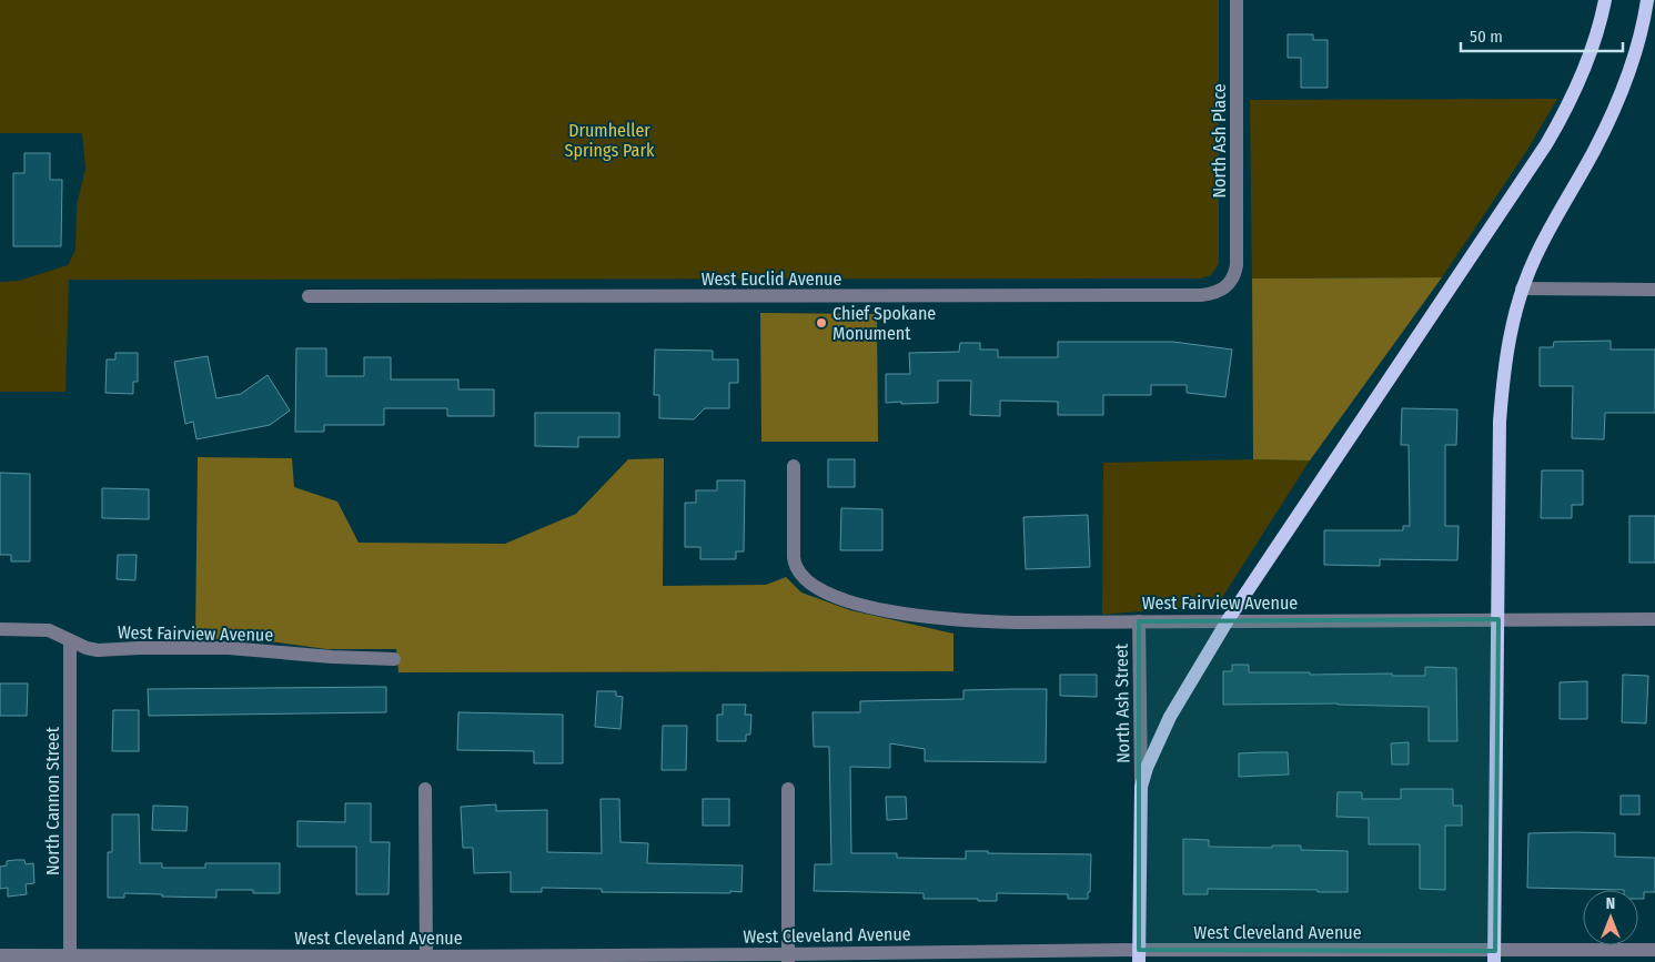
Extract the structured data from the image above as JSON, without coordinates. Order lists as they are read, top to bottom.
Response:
{
  "streets": {
    "street": [
      "North Ash Place",
      "West Euclid Avenue",
      "West Fairview Avenue",
      "North Ash Street",
      "North Cannon Street",
      "West Cleveland Avenue"
    ]
  },
  "crossings": [
    ["North Ash Place", "West Euclid Avenue"],
    ["West Fairview Avenue", "North Ash Street"],
    ["West Fairview Avenue", "North Cannon Street"],
    ["North Cannon Street", "West Cleveland Avenue"]
  ],
  "parks": ["Drumheller Springs Park"],
  "places": ["Chief Spokane Monument"],
  "scale_bar": "50 m",
  "north": "top"
}
